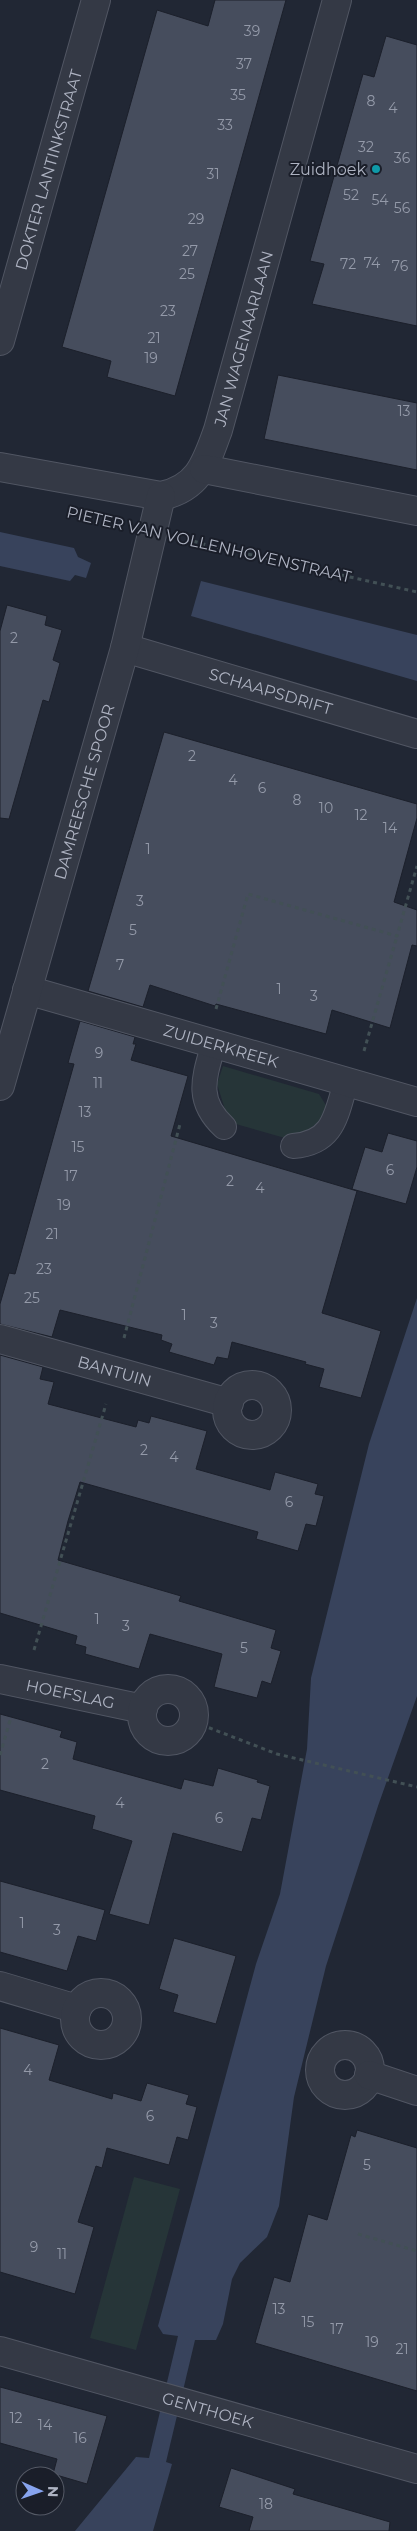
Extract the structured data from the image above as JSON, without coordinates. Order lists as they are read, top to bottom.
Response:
{
  "streets": {
    "street": [
      "DOKTER LANTINKSTRAAT",
      "JAN WAGENAARLAAN",
      "SCHAAPSDRIFT",
      "DAMREESCHE SPOOR",
      "ZUIDERKREEK",
      "BANTUIN",
      "HOEFSLAG",
      "GENTHOEK"
    ],
    "path": ["PIETER VAN VOLLENHOVENSTRAAT"]
  },
  "crossings": [
    ["JAN WAGENAARLAAN", "DAMREESCHE SPOOR"],
    ["PIETER VAN VOLLENHOVENSTRAAT", "DAMREESCHE SPOOR"],
    ["SCHAAPSDRIFT", "DAMREESCHE SPOOR"],
    ["DAMREESCHE SPOOR", "ZUIDERKREEK"]
  ],
  "places": ["Zuidhoek"],
  "house_numbers": [
    "39",
    "37",
    "35",
    "8",
    "4",
    "33",
    "32",
    "36",
    "31",
    "52",
    "54",
    "56",
    "29",
    "27",
    "74",
    "72",
    "76",
    "25",
    "23",
    "21",
    "19",
    "13",
    "2",
    "2",
    "4",
    "6",
    "8",
    "10",
    "12",
    "14",
    "1",
    "3",
    "5",
    "7",
    "1",
    "3",
    "9",
    "11",
    "13",
    "15",
    "6",
    "17",
    "2",
    "4",
    "19",
    "21",
    "23",
    "25",
    "1",
    "3",
    "2",
    "4",
    "6",
    "1",
    "3",
    "5",
    "2",
    "4",
    "6",
    "1",
    "3",
    "4",
    "6",
    "5",
    "9",
    "11",
    "13",
    "15",
    "17",
    "19",
    "21",
    "12",
    "14",
    "16",
    "18"
  ],
  "north": "right"
}
